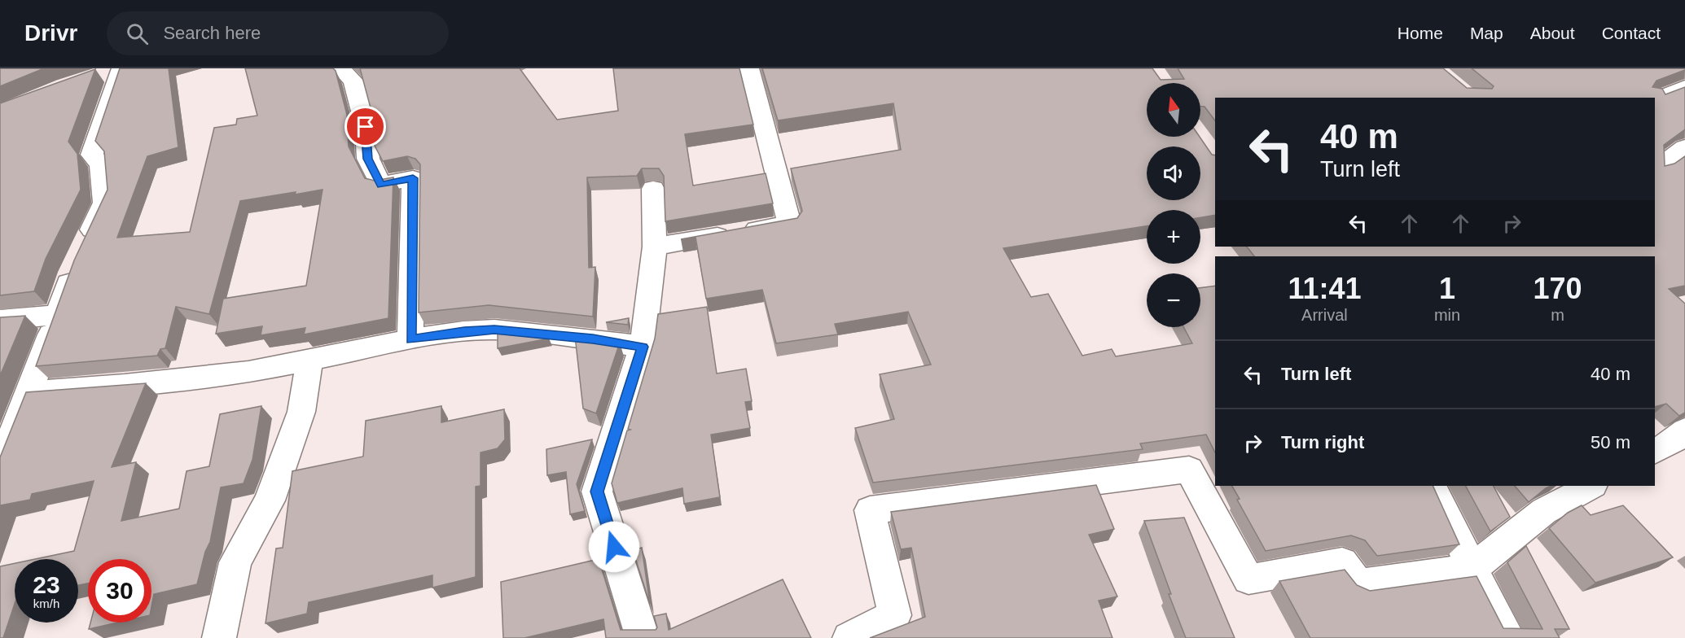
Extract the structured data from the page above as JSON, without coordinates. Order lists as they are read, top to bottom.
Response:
{
  "north": "top",
  "page": {
    "header": "Drivr",
    "search": "Search here",
    "nav": [
      "Home",
      "Map",
      "About",
      "Contact"
    ],
    "map_buttons": ["+", "−"],
    "turn": ["40 m", "Turn left"],
    "eta": [
      "11:41",
      "Arrival",
      "1",
      "min",
      "170",
      "m"
    ],
    "list": [
      {
        "name": "Turn left",
        "value": "40 m"
      },
      {
        "name": "Turn right",
        "value": "50 m"
      }
    ],
    "speed": "23 km/h",
    "limit": "30"
  }
}
